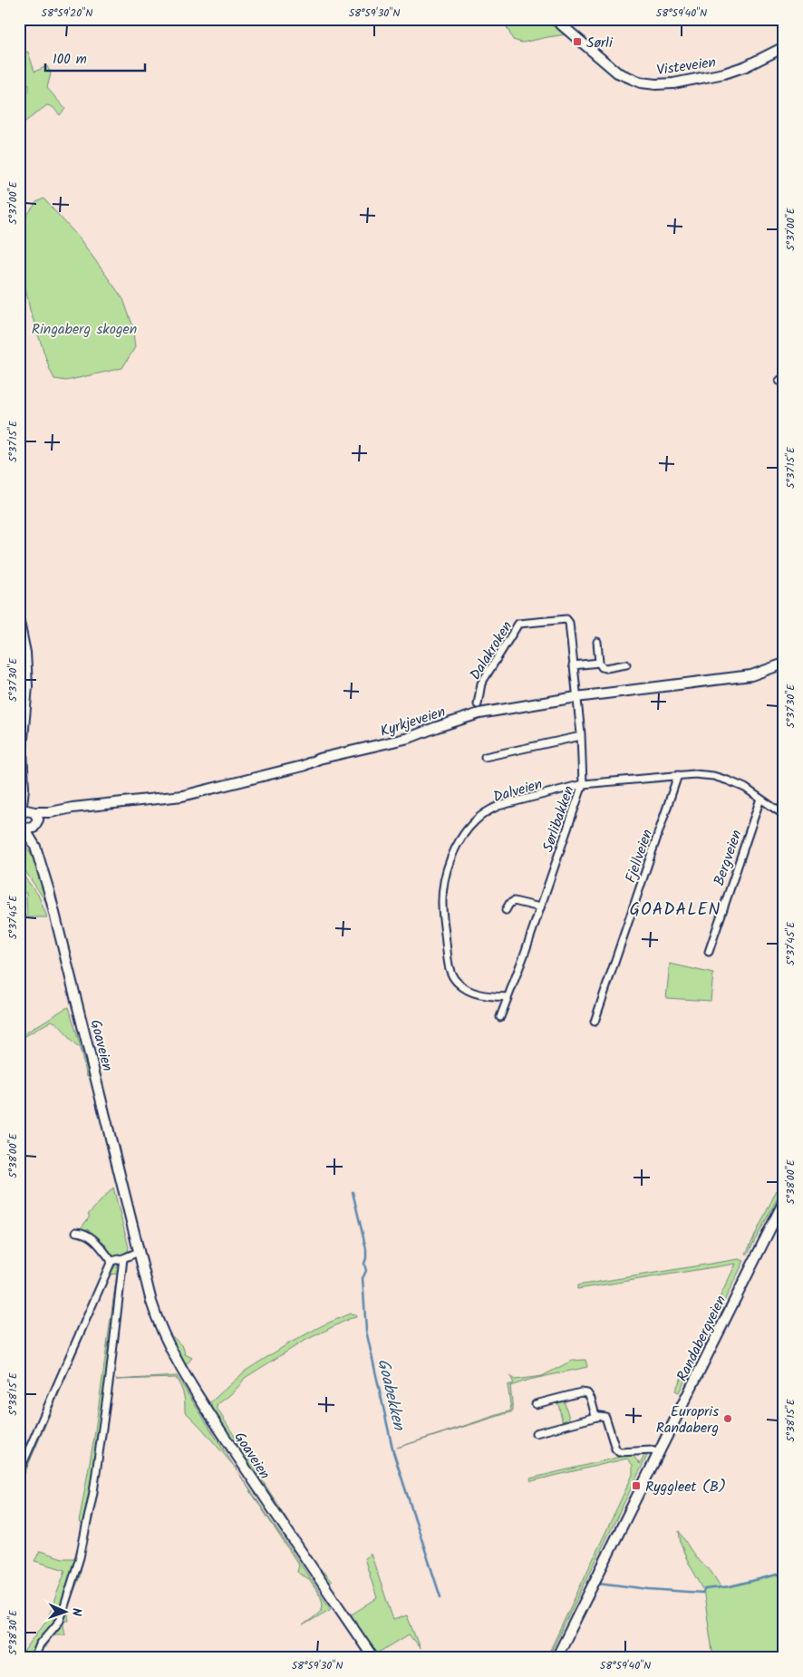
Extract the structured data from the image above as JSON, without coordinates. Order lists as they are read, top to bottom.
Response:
{
  "streets": {
    "main road": [
      "Visteveien",
      "Kyrkjeveien",
      "Goaveien",
      "Randabergveien"
    ],
    "street": [
      "Dalakroken",
      "Dalveien",
      "Sørlibakken",
      "Fjellveien",
      "Bergveien"
    ]
  },
  "crossings": [
    ["Dalakroken", "Kyrkjeveien"],
    ["Dalakroken", "Sørlibakken"],
    ["Kyrkjeveien", "Sørlibakken"],
    ["Kyrkjeveien", "Goaveien"],
    ["Dalveien", "Sørlibakken"],
    ["Dalveien", "Fjellveien"],
    ["Dalveien", "Bergveien"]
  ],
  "districts": ["GOADALEN"],
  "water": ["Goabekken"],
  "parks": ["Ringaberg skogen"],
  "places": {
    "transit": ["Sørli", "Ryggleet (B)"],
    "other": ["Europris Randaberg"]
  },
  "scale_bar": "100 m",
  "north": "right",
  "coordinates": [
    "58°59'20\"N",
    "58°59'30\"N",
    "58°59'40\"N",
    "5°37'00\"E",
    "5°37'15\"E",
    "5°37'30\"E",
    "5°37'45\"E",
    "5°38'00\"E",
    "5°38'15\"E",
    "5°38'30\"E"
  ]
}
